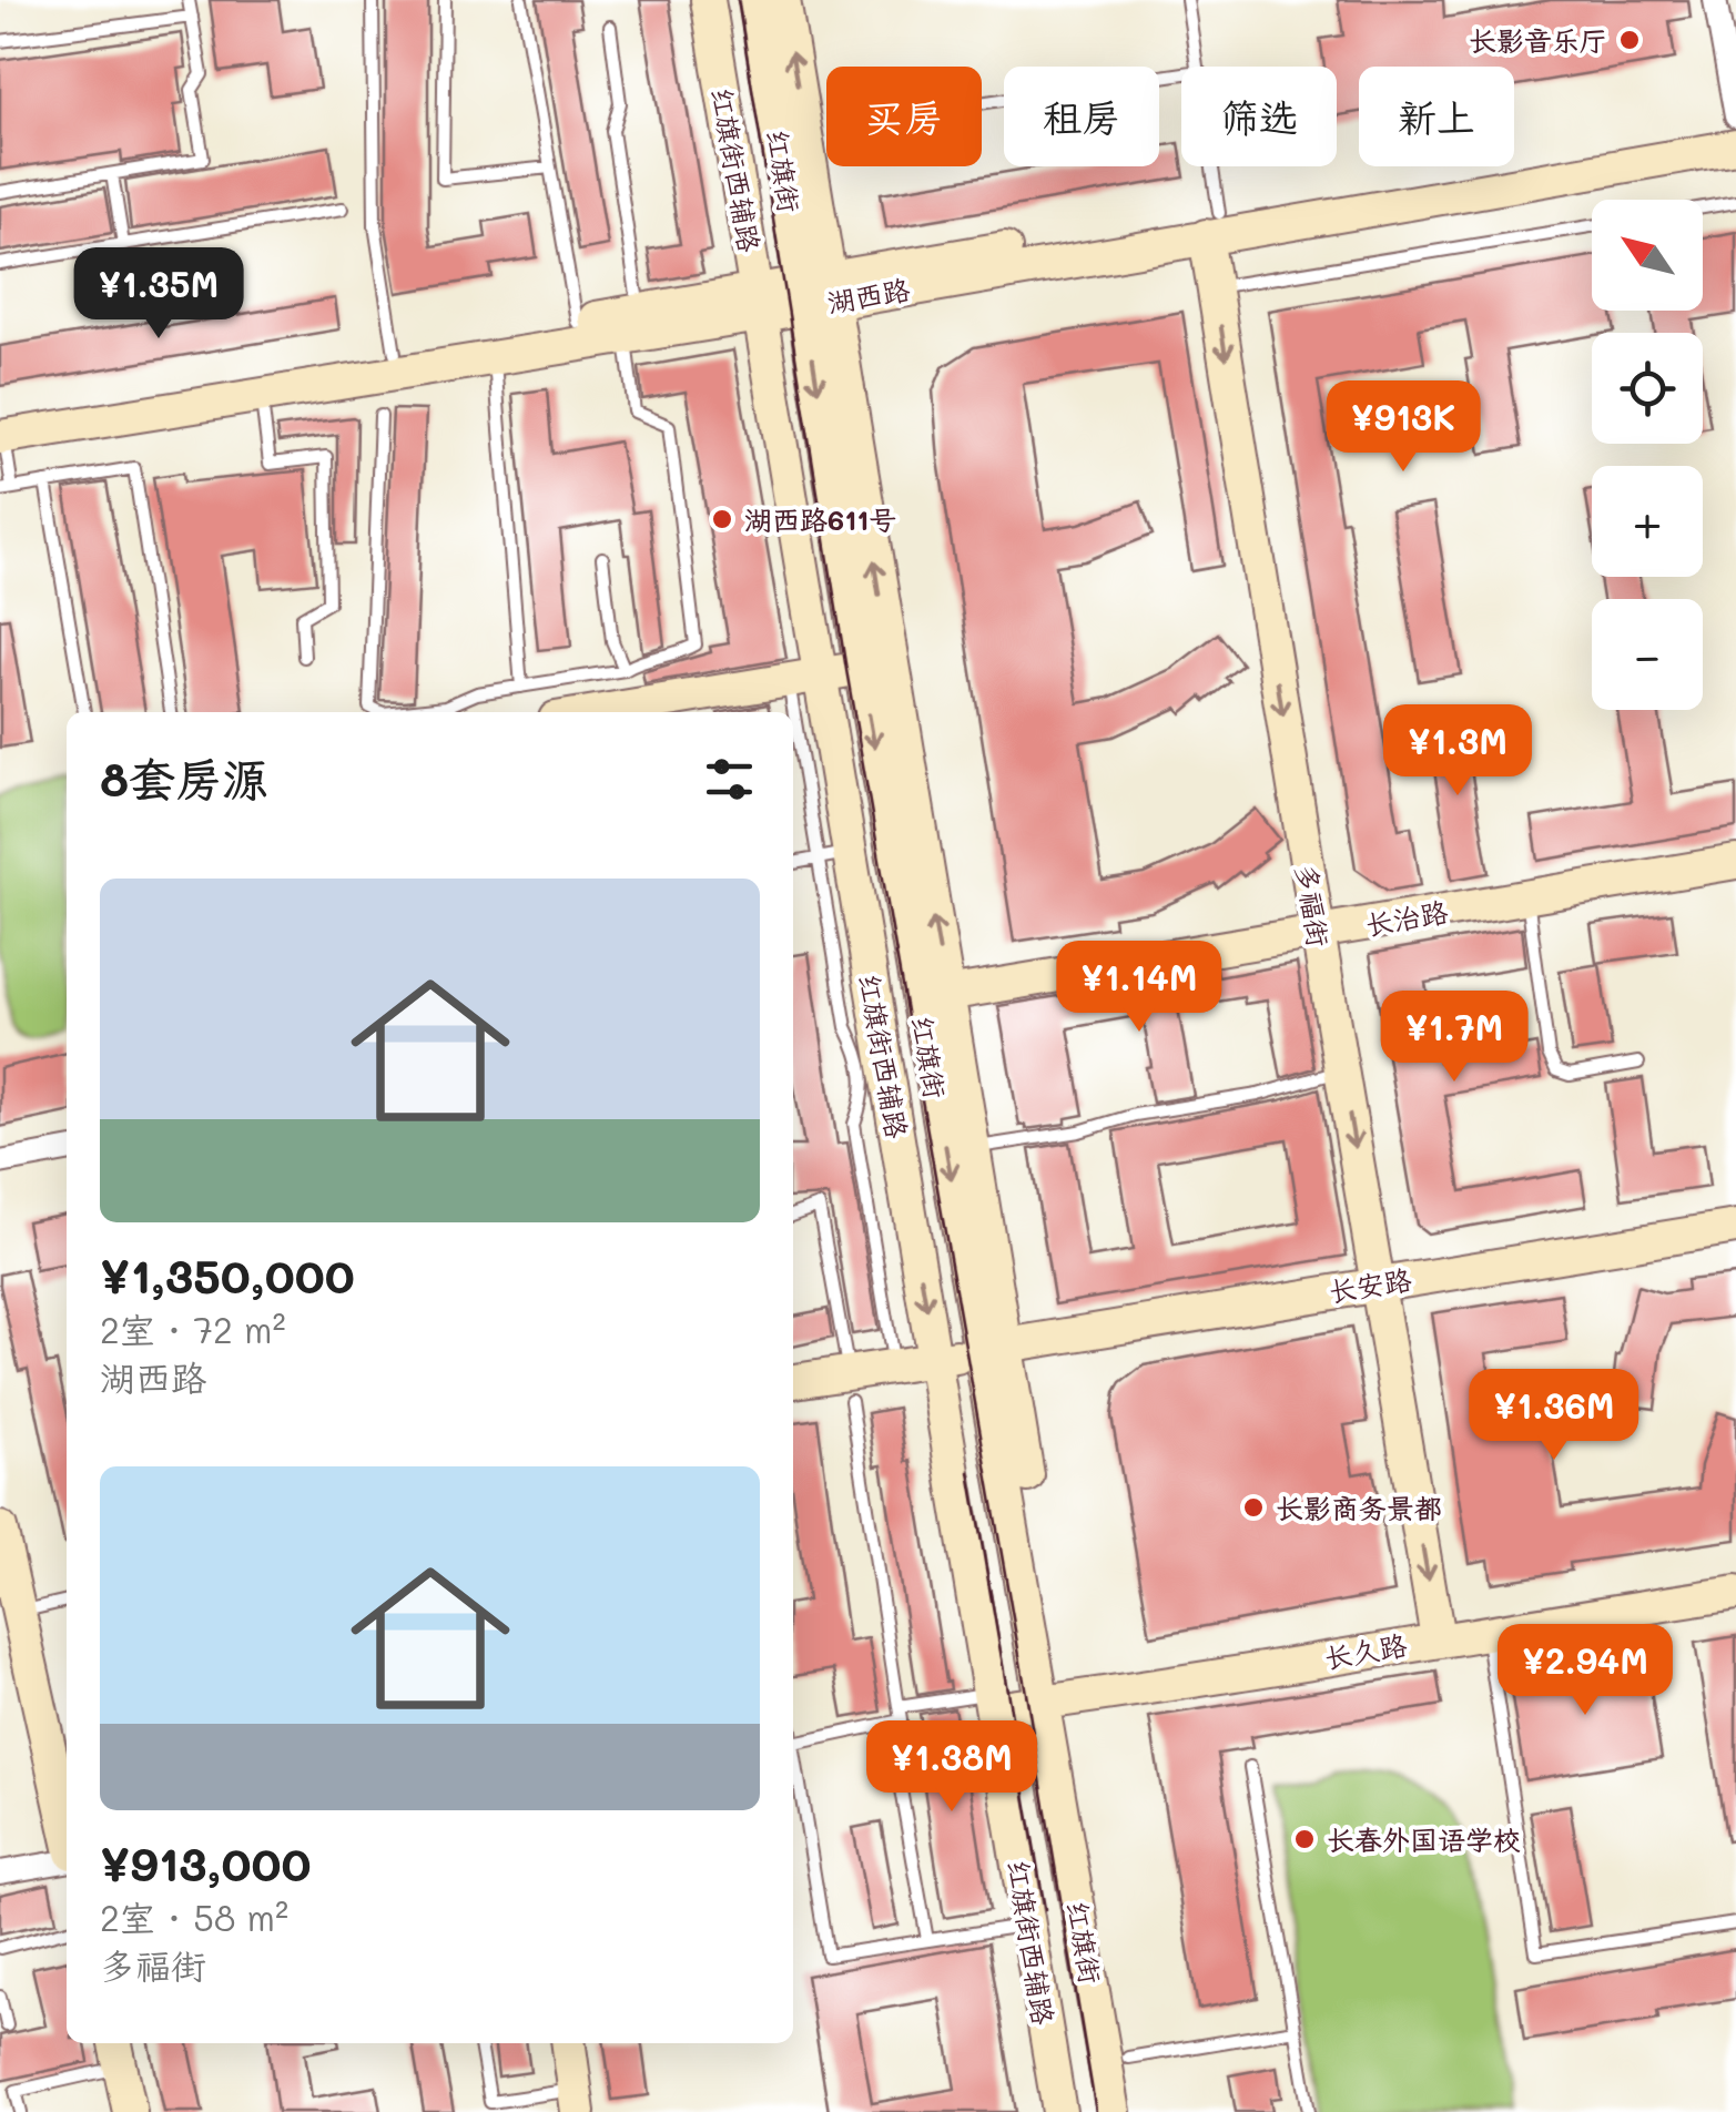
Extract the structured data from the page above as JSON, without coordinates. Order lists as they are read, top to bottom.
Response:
{
  "streets": {
    "main road": [
      "红旗街西辅路",
      "红旗街",
      "湖西路",
      "多福街",
      "长治路",
      "长安路",
      "长久路"
    ]
  },
  "crossings": [
    ["红旗街西辅路", "湖西路"],
    ["红旗街西辅路", "长安路"],
    ["红旗街西辅路", "长久路"],
    ["红旗街", "湖西路"],
    ["红旗街", "长治路"],
    ["红旗街", "长安路"],
    ["红旗街", "长久路"],
    ["湖西路", "多福街"],
    ["多福街", "长治路"],
    ["多福街", "长安路"],
    ["多福街", "长久路"]
  ],
  "one_way": ["多福街"],
  "places": [
    "长影音乐厅",
    "湖西路611号",
    "长影商务景都",
    "长春外国语学校"
  ],
  "north": "top left",
  "page": {
    "chip": [
      "买房",
      "租房",
      "筛选",
      "新上"
    ],
    "map_buttons": ["+", "−"],
    "price": [
      "¥1.35M",
      "¥913K",
      "¥1.3M",
      "¥1.14M",
      "¥1.7M",
      "¥1.36M",
      "¥2.94M",
      "¥1.38M"
    ],
    "heading": "8套房源",
    "list": [
      {
        "name": "¥1,350,000",
        "note": "2室 · 72 m² · 湖西路"
      },
      {
        "name": "¥913,000",
        "note": "2室 · 58 m² · 多福街"
      }
    ]
  }
}
